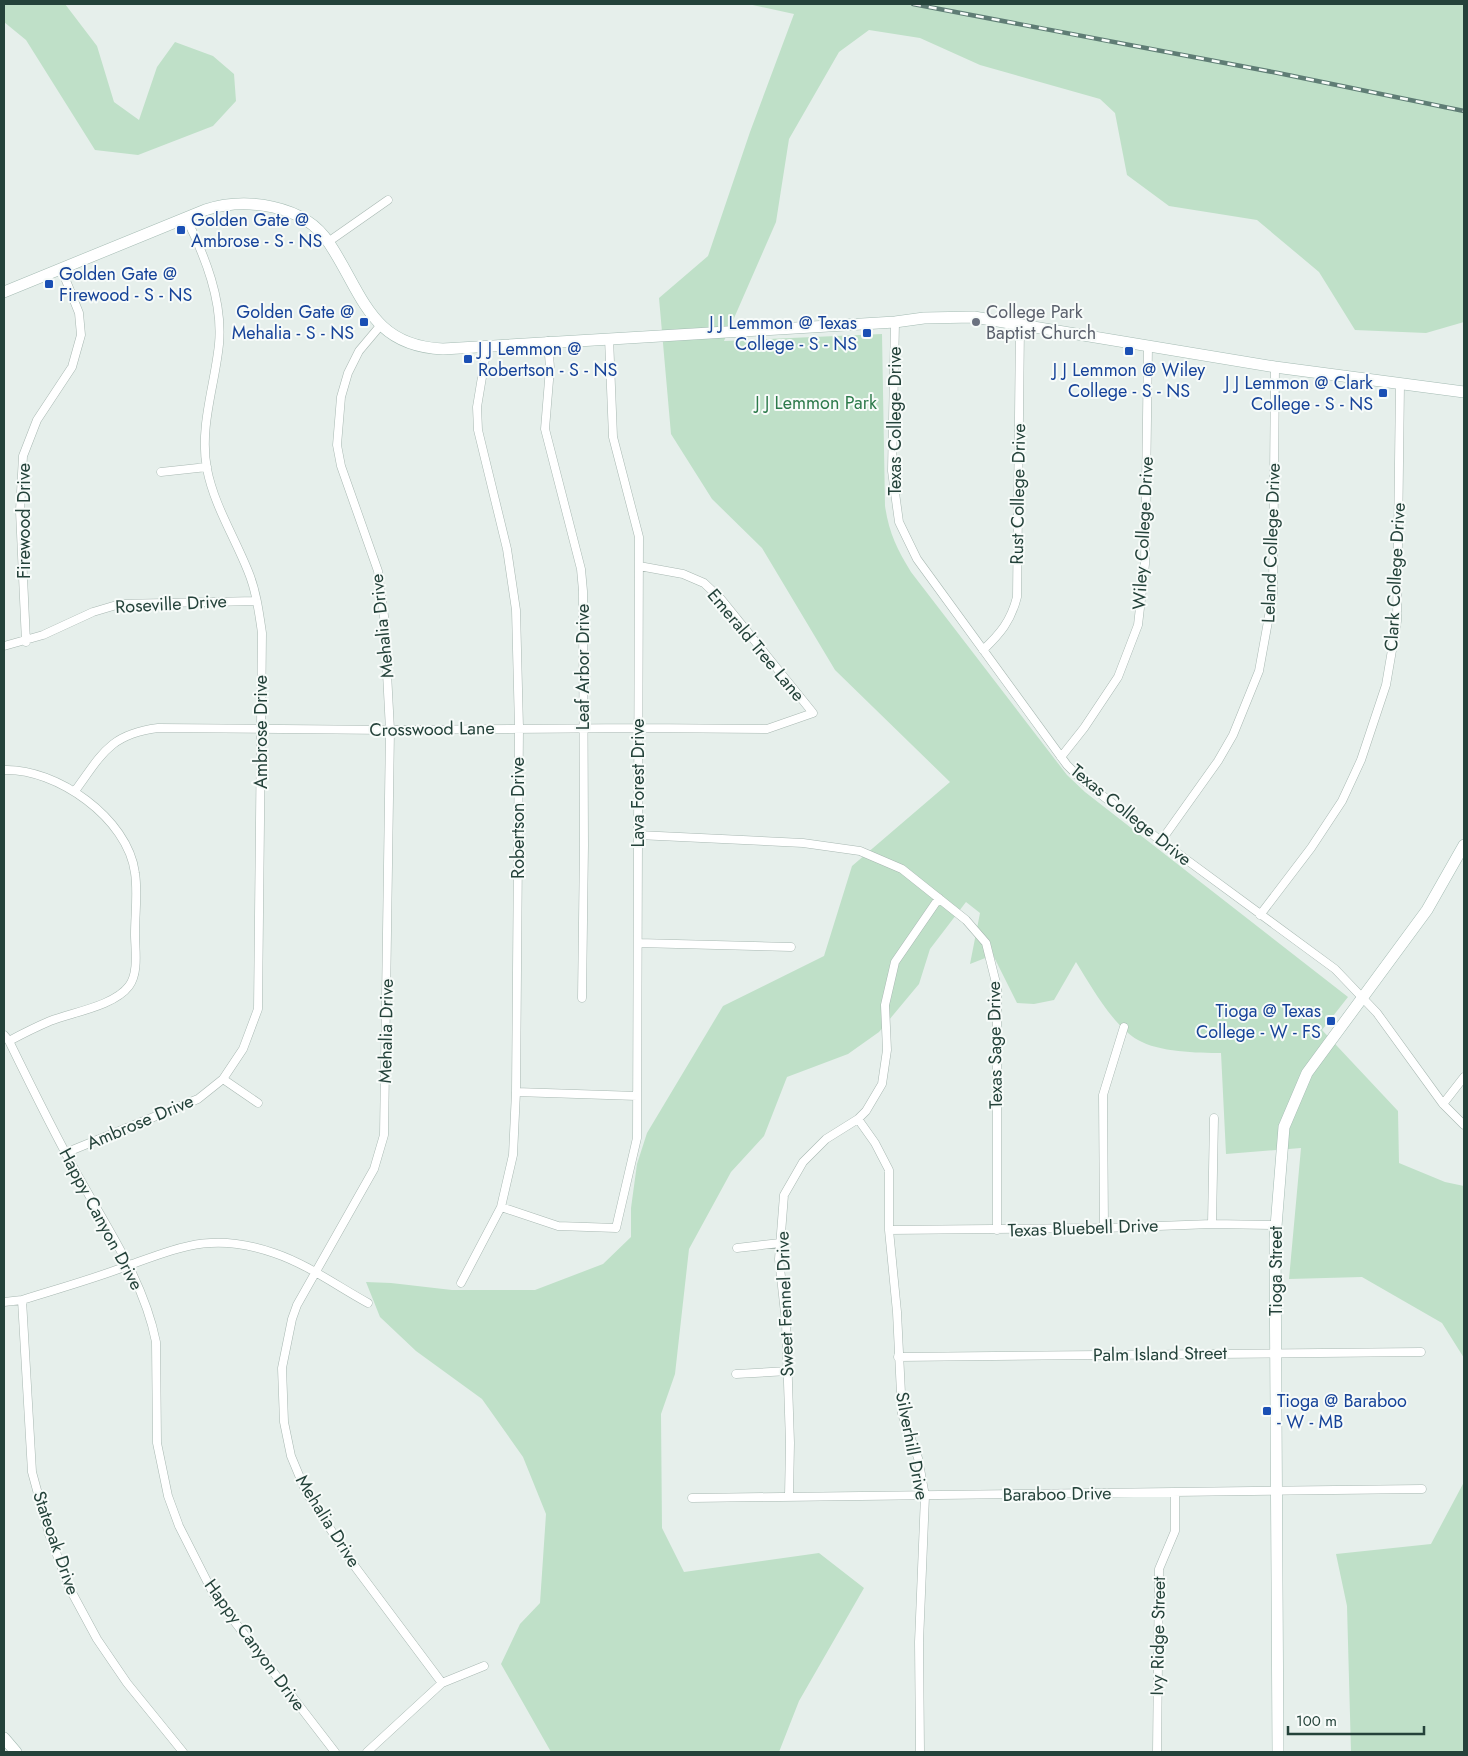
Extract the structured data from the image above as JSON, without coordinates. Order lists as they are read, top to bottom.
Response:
{
  "streets": {
    "street": [
      "Texas College Drive",
      "Rust College Drive",
      "Firewood Drive",
      "Wiley College Drive",
      "Leland College Drive",
      "Clark College Drive",
      "Roseville Drive",
      "Mehalia Drive",
      "Emerald Tree Lane",
      "Leaf Arbor Drive",
      "Crosswood Lane",
      "Ambrose Drive",
      "Lava Forest Drive",
      "Robertson Drive",
      "Texas Sage Drive",
      "Happy Canyon Drive",
      "Texas Bluebell Drive",
      "Tioga Street",
      "Sweet Fennel Drive",
      "Palm Island Street",
      "Silverhill Drive",
      "Baraboo Drive",
      "Stateoak Drive",
      "Ivy Ridge Street"
    ]
  },
  "crossings": [
    ["Texas College Drive", "Rust College Drive"],
    ["Texas College Drive", "Wiley College Drive"],
    ["Texas College Drive", "Leland College Drive"],
    ["Texas College Drive", "Clark College Drive"],
    ["Texas College Drive", "Tioga Street"],
    ["Firewood Drive", "Roseville Drive"],
    ["Roseville Drive", "Ambrose Drive"],
    ["Mehalia Drive", "Crosswood Lane"],
    ["Emerald Tree Lane", "Crosswood Lane"],
    ["Emerald Tree Lane", "Lava Forest Drive"],
    ["Leaf Arbor Drive", "Crosswood Lane"],
    ["Crosswood Lane", "Ambrose Drive"],
    ["Crosswood Lane", "Lava Forest Drive"],
    ["Crosswood Lane", "Robertson Drive"],
    ["Ambrose Drive", "Happy Canyon Drive"],
    ["Lava Forest Drive", "Robertson Drive"],
    ["Lava Forest Drive", "Texas Sage Drive"],
    ["Texas Sage Drive", "Texas Bluebell Drive"],
    ["Texas Sage Drive", "Sweet Fennel Drive"],
    ["Texas Bluebell Drive", "Tioga Street"],
    ["Texas Bluebell Drive", "Silverhill Drive"],
    ["Tioga Street", "Palm Island Street"],
    ["Tioga Street", "Baraboo Drive"],
    ["Sweet Fennel Drive", "Silverhill Drive"],
    ["Sweet Fennel Drive", "Baraboo Drive"],
    ["Palm Island Street", "Silverhill Drive"],
    ["Silverhill Drive", "Baraboo Drive"],
    ["Baraboo Drive", "Ivy Ridge Street"]
  ],
  "parks": ["J J Lemmon Park"],
  "places": {
    "transit": [
      "Golden Gate @ Ambrose - S - NS",
      "Golden Gate @ Firewood - S - NS",
      "Golden Gate @ Mehalia - S - NS",
      "J J Lemmon @ Texas College - S - NS",
      "J J Lemmon @ Wiley College - S - NS",
      "J J Lemmon @ Robertson - S - NS",
      "J J Lemmon @ Clark College - S - NS",
      "Tioga @ Texas College - W - FS",
      "Tioga @ Baraboo - W - MB"
    ],
    "other": ["College Park Baptist Church"]
  },
  "scale_bar": "100 m"
}
